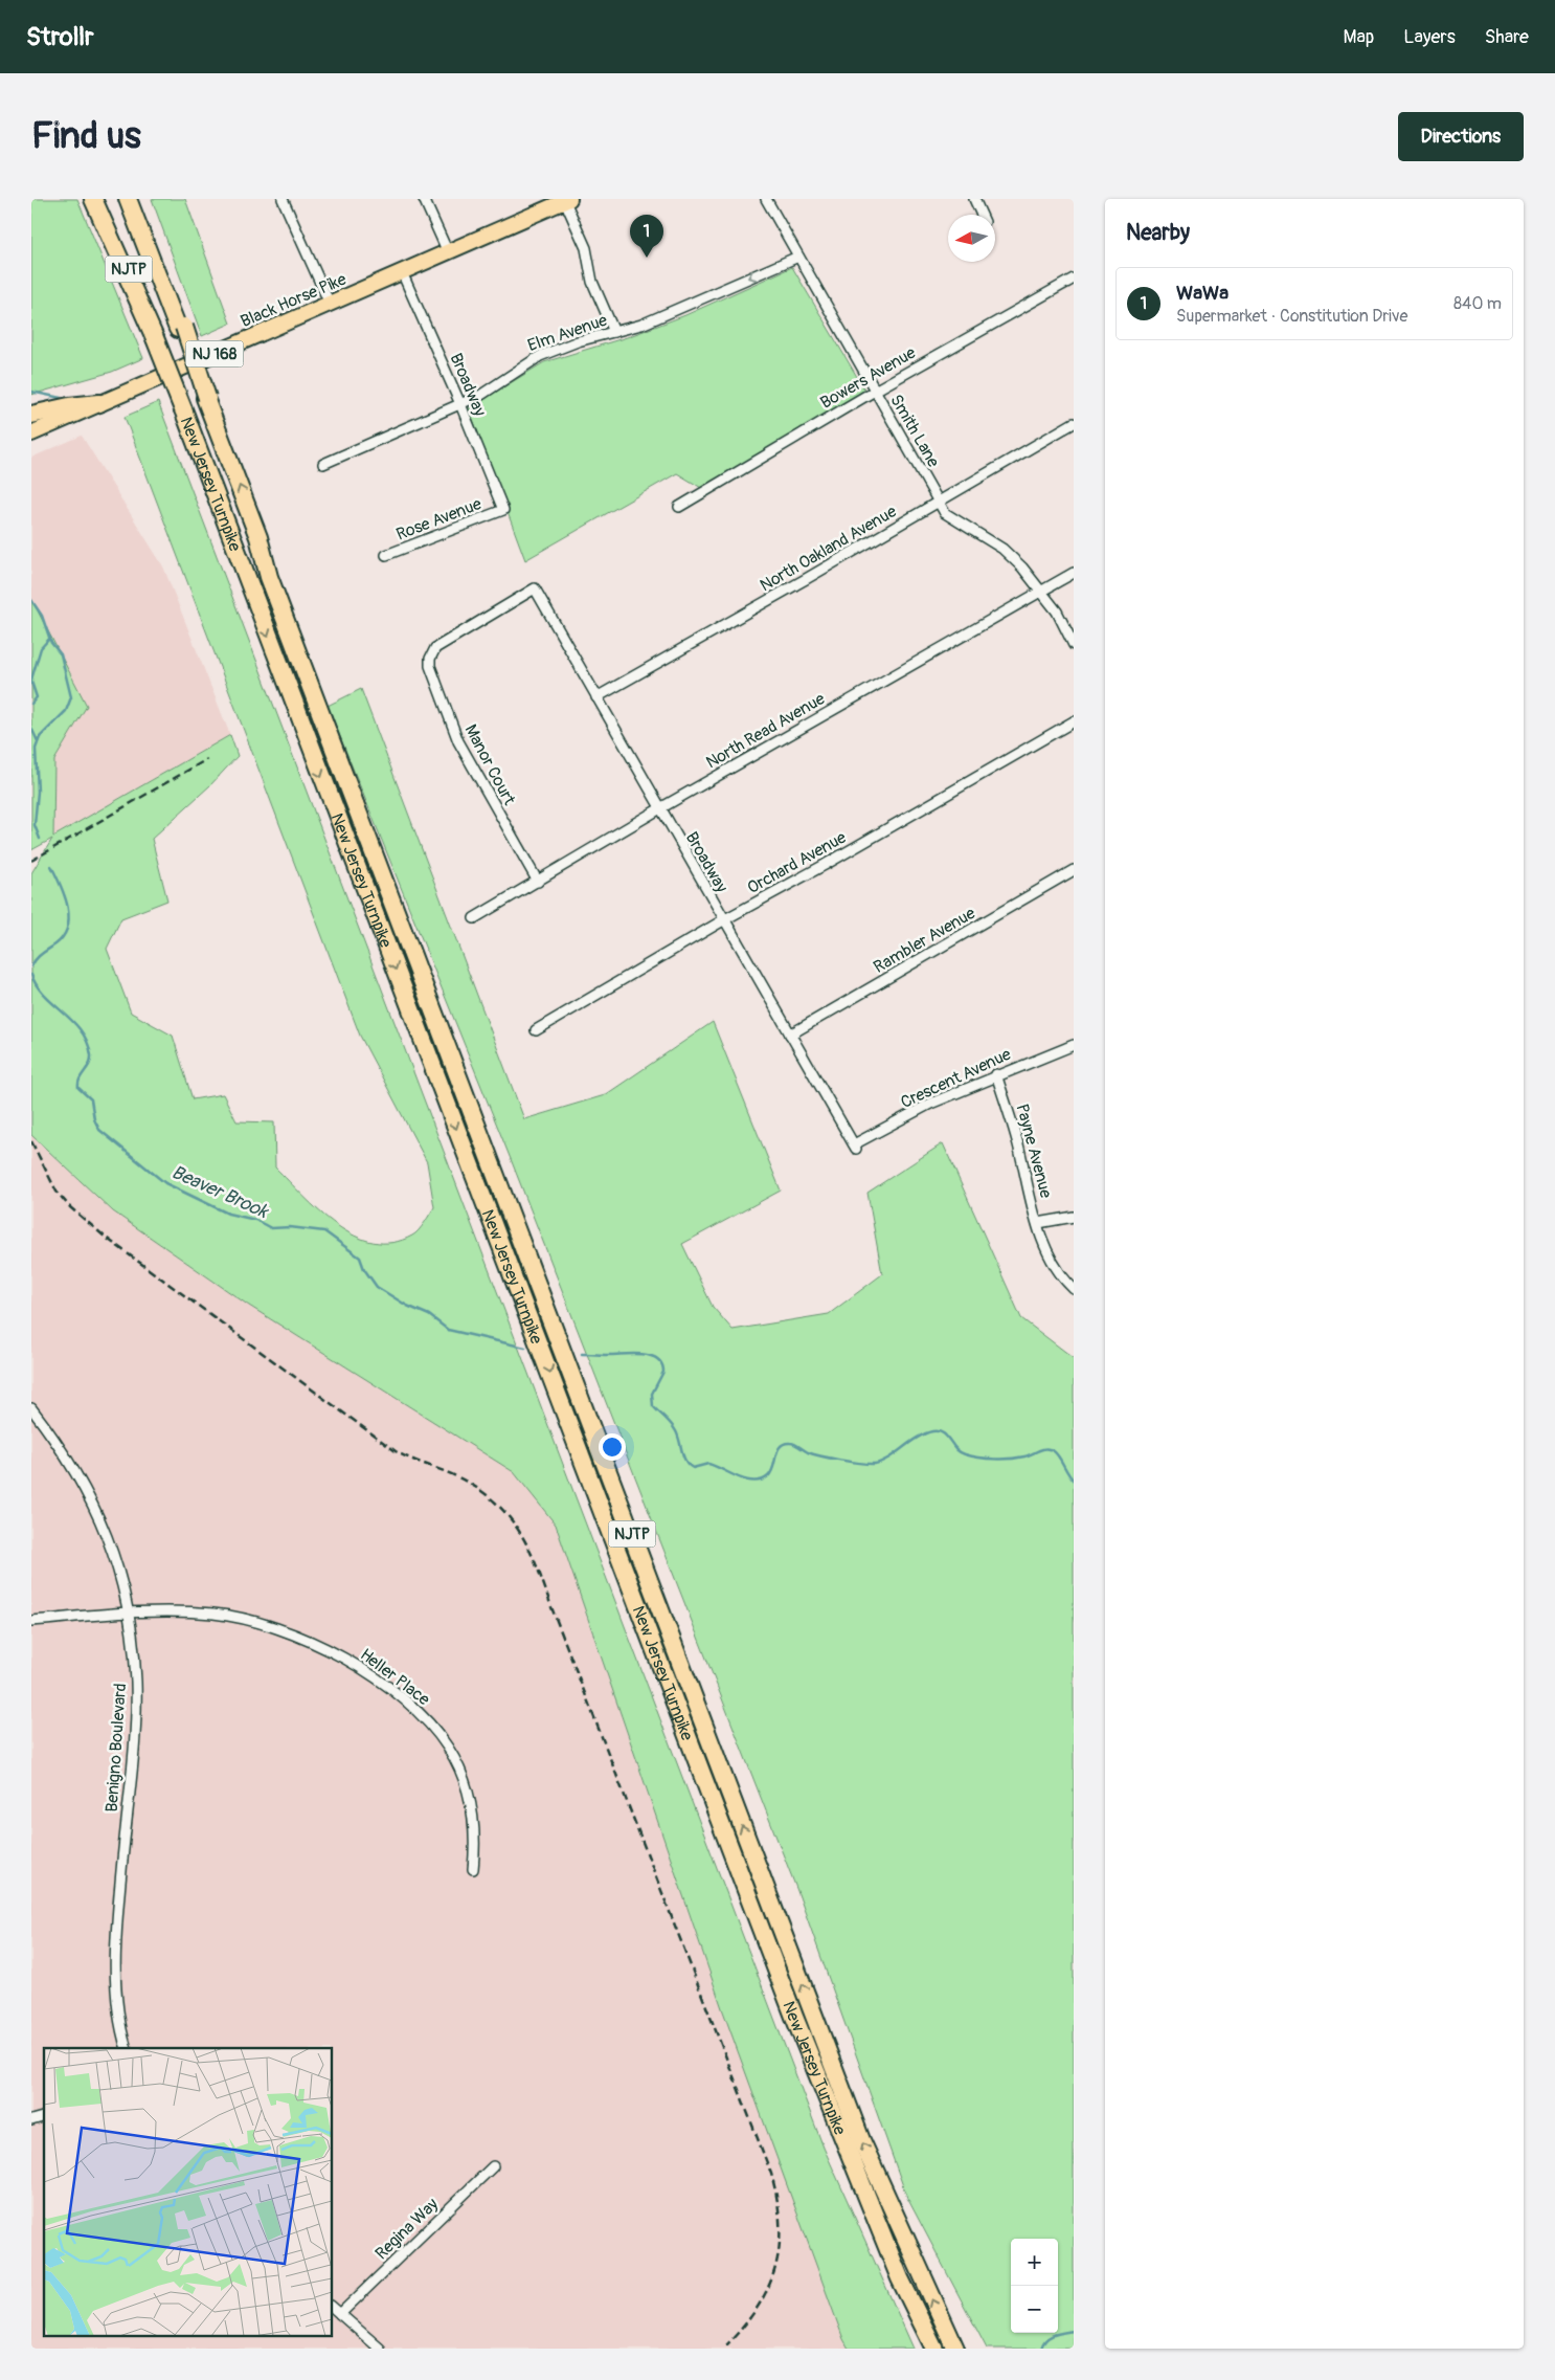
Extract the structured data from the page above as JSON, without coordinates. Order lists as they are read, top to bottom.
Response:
{
  "streets": {
    "highway": ["NJTP", "New Jersey Turnpike"],
    "main road": ["Black Horse Pike", "NJ 168"],
    "street": [
      "Elm Avenue",
      "Bowers Avenue",
      "Broadway",
      "Smith Lane",
      "Rose Avenue",
      "North Oakland Avenue",
      "North Read Avenue",
      "Manor Court",
      "Orchard Avenue",
      "Rambler Avenue",
      "Crescent Avenue",
      "Payne Avenue",
      "Heller Place",
      "Benigno Boulevard",
      "Regina Way"
    ]
  },
  "crossings": [
    ["Black Horse Pike", "Broadway"],
    ["Elm Avenue", "Broadway"],
    ["Elm Avenue", "Smith Lane"],
    ["Bowers Avenue", "Smith Lane"],
    ["Broadway", "Rose Avenue"],
    ["Broadway", "North Oakland Avenue"],
    ["Broadway", "North Read Avenue"],
    ["Broadway", "Manor Court"],
    ["Broadway", "Orchard Avenue"],
    ["Broadway", "Rambler Avenue"],
    ["Broadway", "Crescent Avenue"],
    ["Smith Lane", "North Oakland Avenue"],
    ["Smith Lane", "North Read Avenue"],
    ["North Read Avenue", "Manor Court"],
    ["Crescent Avenue", "Payne Avenue"],
    ["Heller Place", "Benigno Boulevard"]
  ],
  "one_way": ["Elm Avenue"],
  "water": ["Beaver Brook"],
  "north": "left",
  "page": {
    "header": "Strollr",
    "nav": ["Map", "Layers", "Share"],
    "buttons": "Directions",
    "title": "Find us",
    "heading": "Nearby",
    "pins": "1",
    "list": [
      {
        "mark": "1",
        "name": "WaWa",
        "note": "Supermarket · Constitution Drive",
        "value": "840 m"
      }
    ],
    "map_buttons": ["+", "−"]
  }
}
